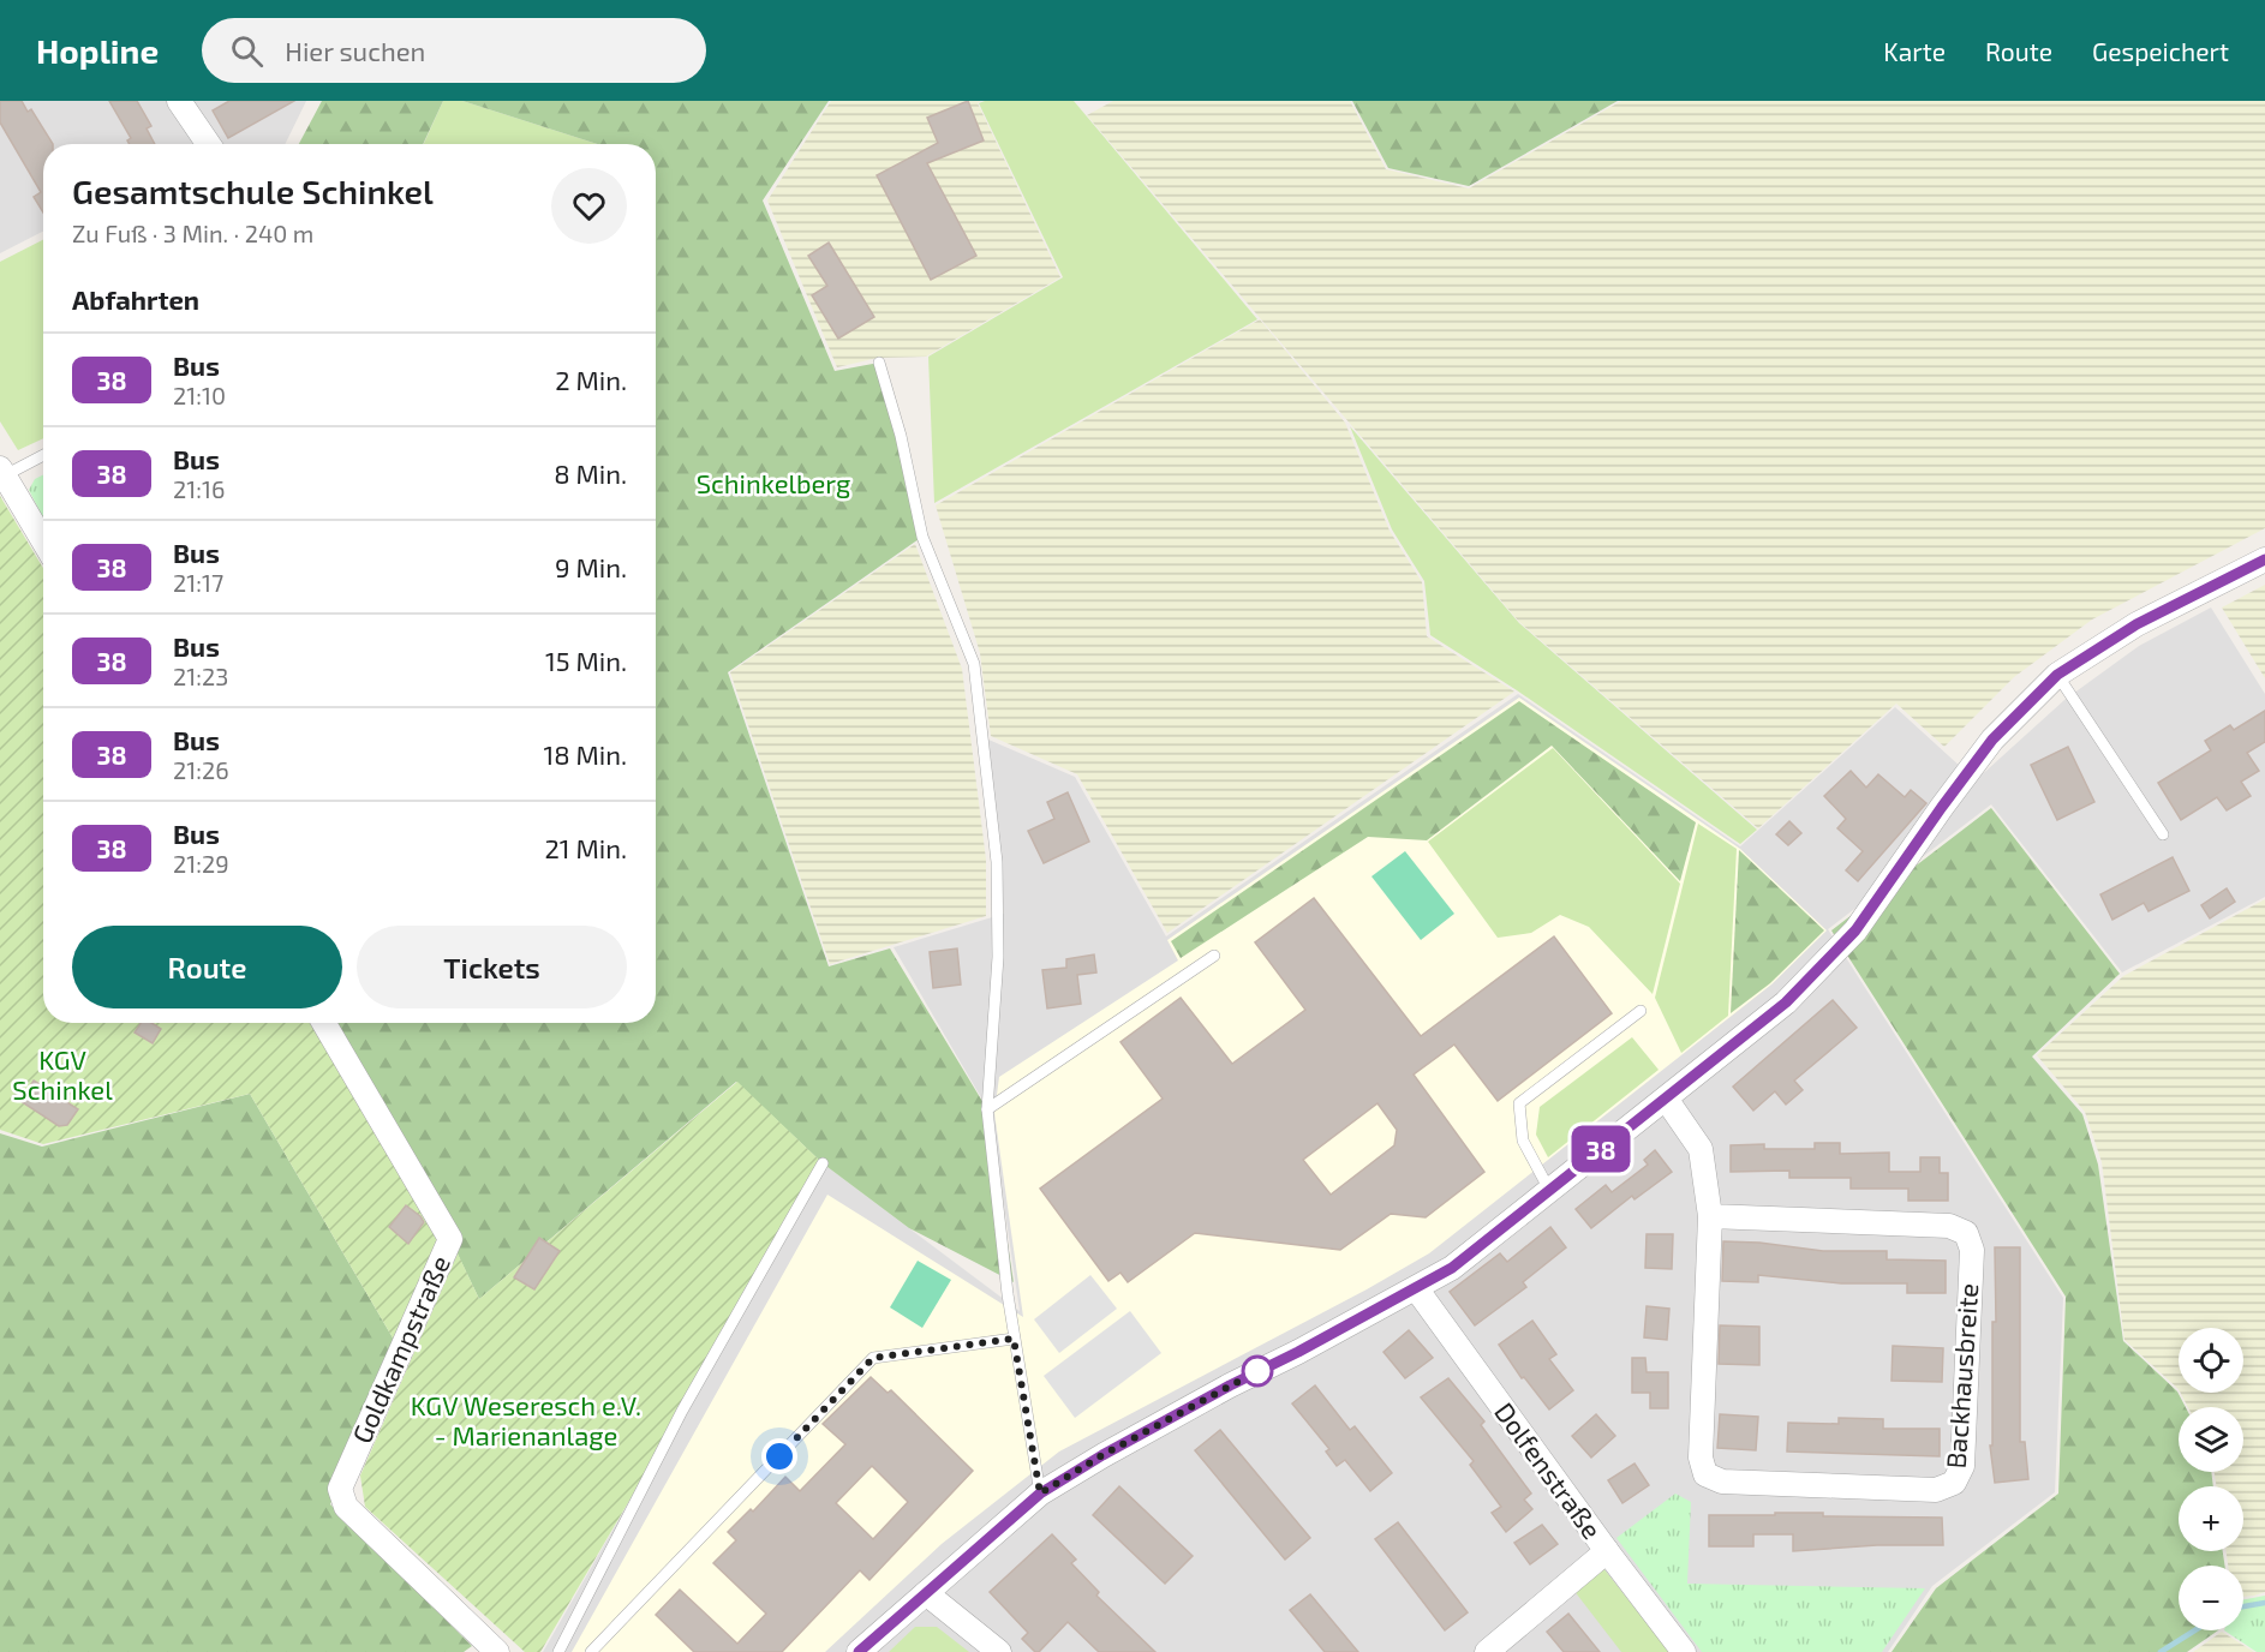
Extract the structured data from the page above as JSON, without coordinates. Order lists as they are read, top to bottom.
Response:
{
  "streets": {
    "street": ["Goldkampstraße", "Backhausbreite", "Dolfenstraße"]
  },
  "parks": ["Schinkelberg", "KGV Schinkel", "KGV Weseresch e.V. - Marienanlage"],
  "lines": ["bus line 38"],
  "page": {
    "header": "Hopline",
    "search": "Hier suchen",
    "nav": ["Karte", "Route", "Gespeichert"],
    "on_map": "38",
    "heading": [
      ["Gesamtschule Schinkel", "Zu Fuß · 3 Min. · 240 m"],
      "Abfahrten"
    ],
    "list": [
      {
        "mark": "38",
        "name": "Bus",
        "note": "21:10",
        "value": "2 Min."
      },
      {
        "mark": "38",
        "name": "Bus",
        "note": "21:16",
        "value": "8 Min."
      },
      {
        "mark": "38",
        "name": "Bus",
        "note": "21:17",
        "value": "9 Min."
      },
      {
        "mark": "38",
        "name": "Bus",
        "note": "21:23",
        "value": "15 Min."
      },
      {
        "mark": "38",
        "name": "Bus",
        "note": "21:26",
        "value": "18 Min."
      },
      {
        "mark": "38",
        "name": "Bus",
        "note": "21:29",
        "value": "21 Min."
      }
    ],
    "buttons": ["Route", "Tickets"],
    "map_buttons": ["+", "−"]
  }
}
